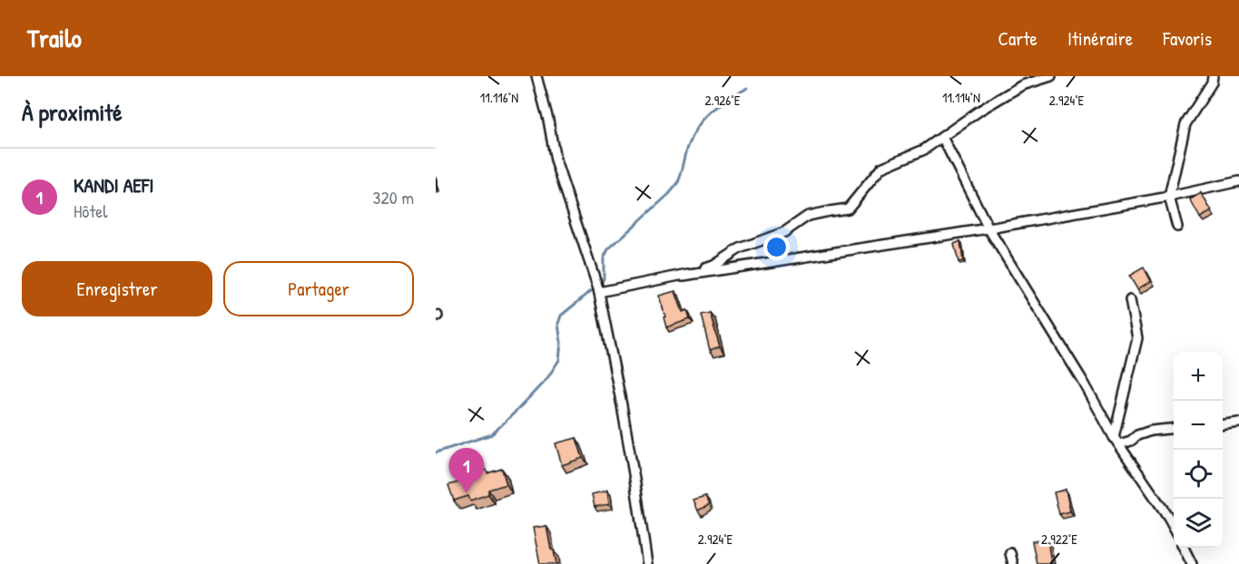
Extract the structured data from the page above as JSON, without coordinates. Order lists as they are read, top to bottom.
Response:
{
  "page": {
    "header": "Trailo",
    "nav": ["Carte", "Itinéraire", "Favoris"],
    "heading": "À proximité",
    "list": [
      {
        "mark": "1",
        "name": "KANDI AEFI",
        "note": "Hôtel",
        "value": "320 m"
      }
    ],
    "buttons": ["Enregistrer", "Partager"],
    "map_buttons": ["+", "−"],
    "pins": "1"
  },
  "coordinates": [
    "11.116°N",
    "11.114°N",
    "2.926°E",
    "2.924°E",
    "2.922°E"
  ]
}
